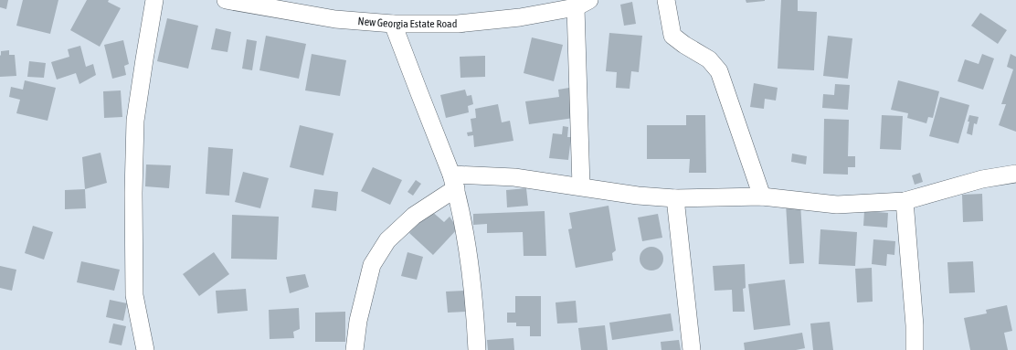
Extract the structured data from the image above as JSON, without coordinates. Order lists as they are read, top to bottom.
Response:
{
  "streets": {
    "street": ["New Georgia Estate Road"]
  }
}
